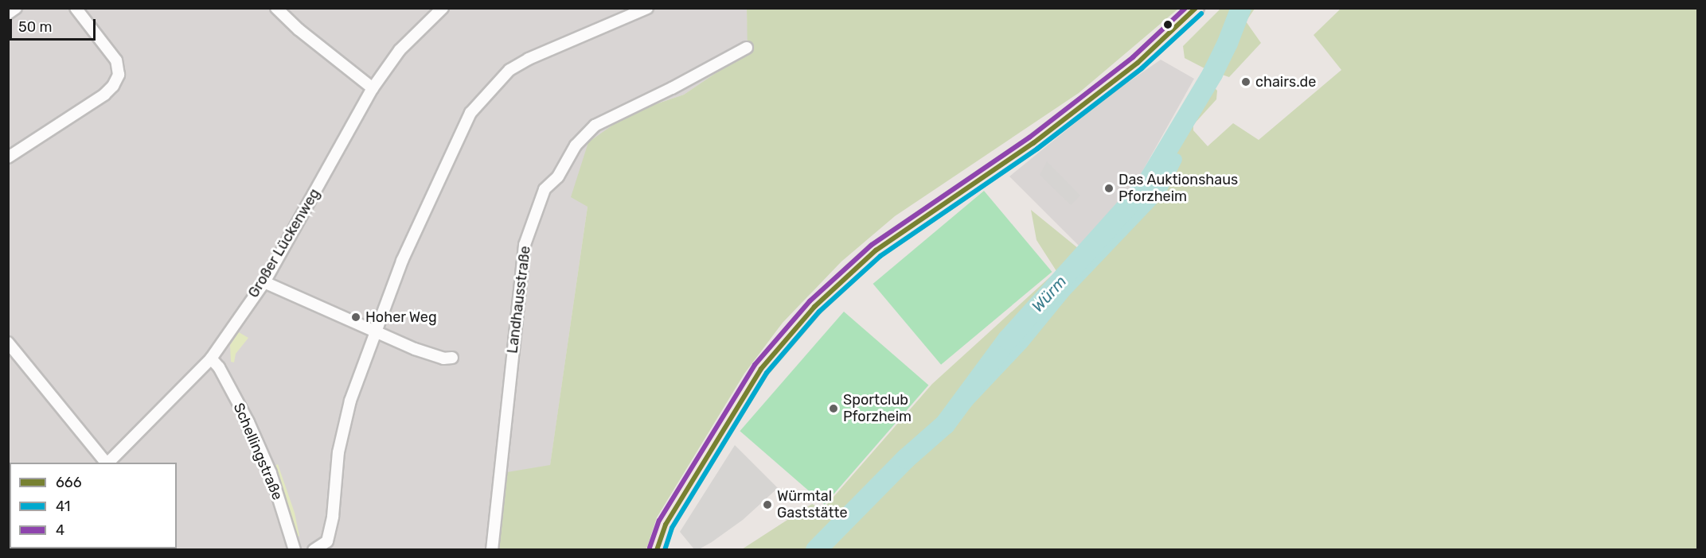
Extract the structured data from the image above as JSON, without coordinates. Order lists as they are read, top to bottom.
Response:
{
  "streets": {
    "street": ["Großer Lückenweg", "Landhausstraße", "Schellingstraße"]
  },
  "crossings": [
    ["Großer Lückenweg", "Schellingstraße"]
  ],
  "water": ["Würm"],
  "places": [
    "chairs.de",
    "Das Auktionshaus Pforzheim",
    "Hoher Weg",
    "Sportclub Pforzheim",
    "Würmtal Gaststätte"
  ],
  "lines": ["transit line 666", "transit line 4", "transit line 41"],
  "legend": ["666", "41", "4"],
  "scale_bar": "50 m"
}
